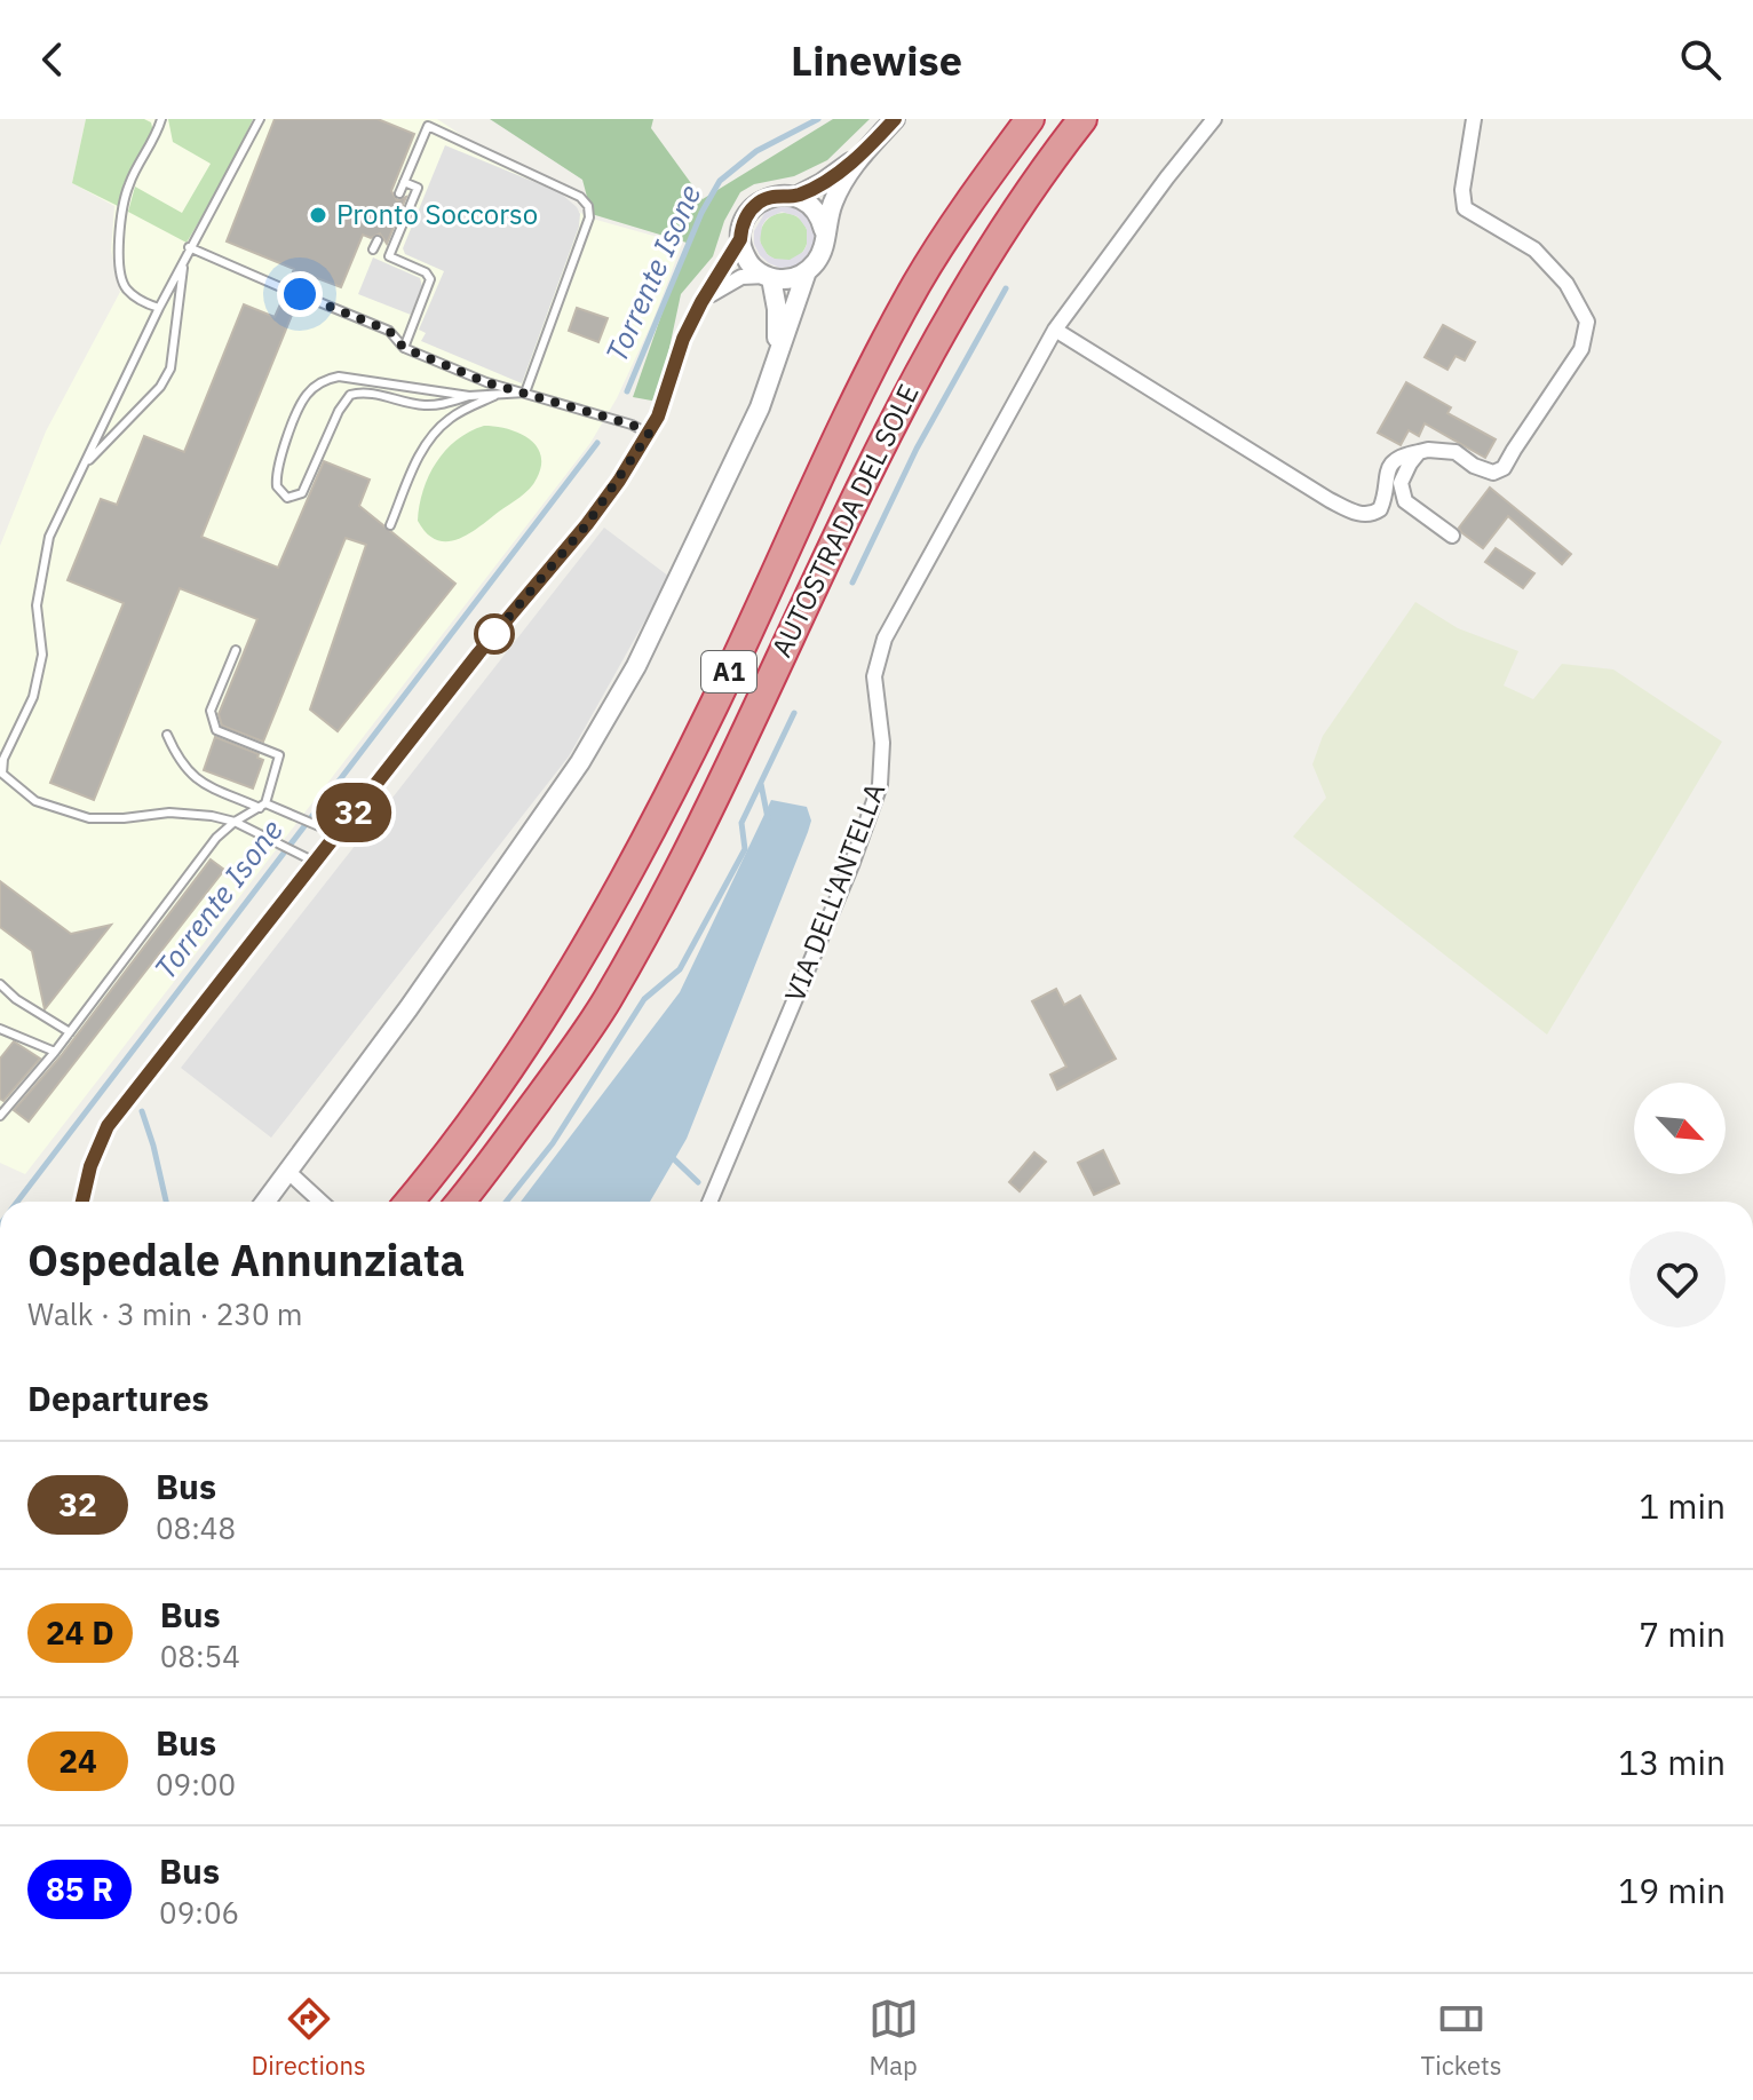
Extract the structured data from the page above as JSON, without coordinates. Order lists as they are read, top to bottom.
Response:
{
  "streets": {
    "highway": ["AUTOSTRADA DEL SOLE", "A1"],
    "street": ["VIA DELL'ANTELLA"]
  },
  "water": ["Torrente Isone"],
  "places": ["Pronto Soccorso"],
  "lines": ["bus line 32"],
  "north": "bottom right",
  "page": {
    "header": "Linewise",
    "on_map": "32",
    "heading": [
      ["Ospedale Annunziata", "Walk · 3 min · 230 m"],
      "Departures"
    ],
    "list": [
      {
        "mark": "32",
        "name": "Bus",
        "note": "08:48",
        "value": "1 min"
      },
      {
        "mark": "24 D",
        "name": "Bus",
        "note": "08:54",
        "value": "7 min"
      },
      {
        "mark": "24",
        "name": "Bus",
        "note": "09:00",
        "value": "13 min"
      },
      {
        "mark": "85 R",
        "name": "Bus",
        "note": "09:06",
        "value": "19 min"
      }
    ],
    "tabs": ["Directions", "Map", "Tickets"]
  }
}
